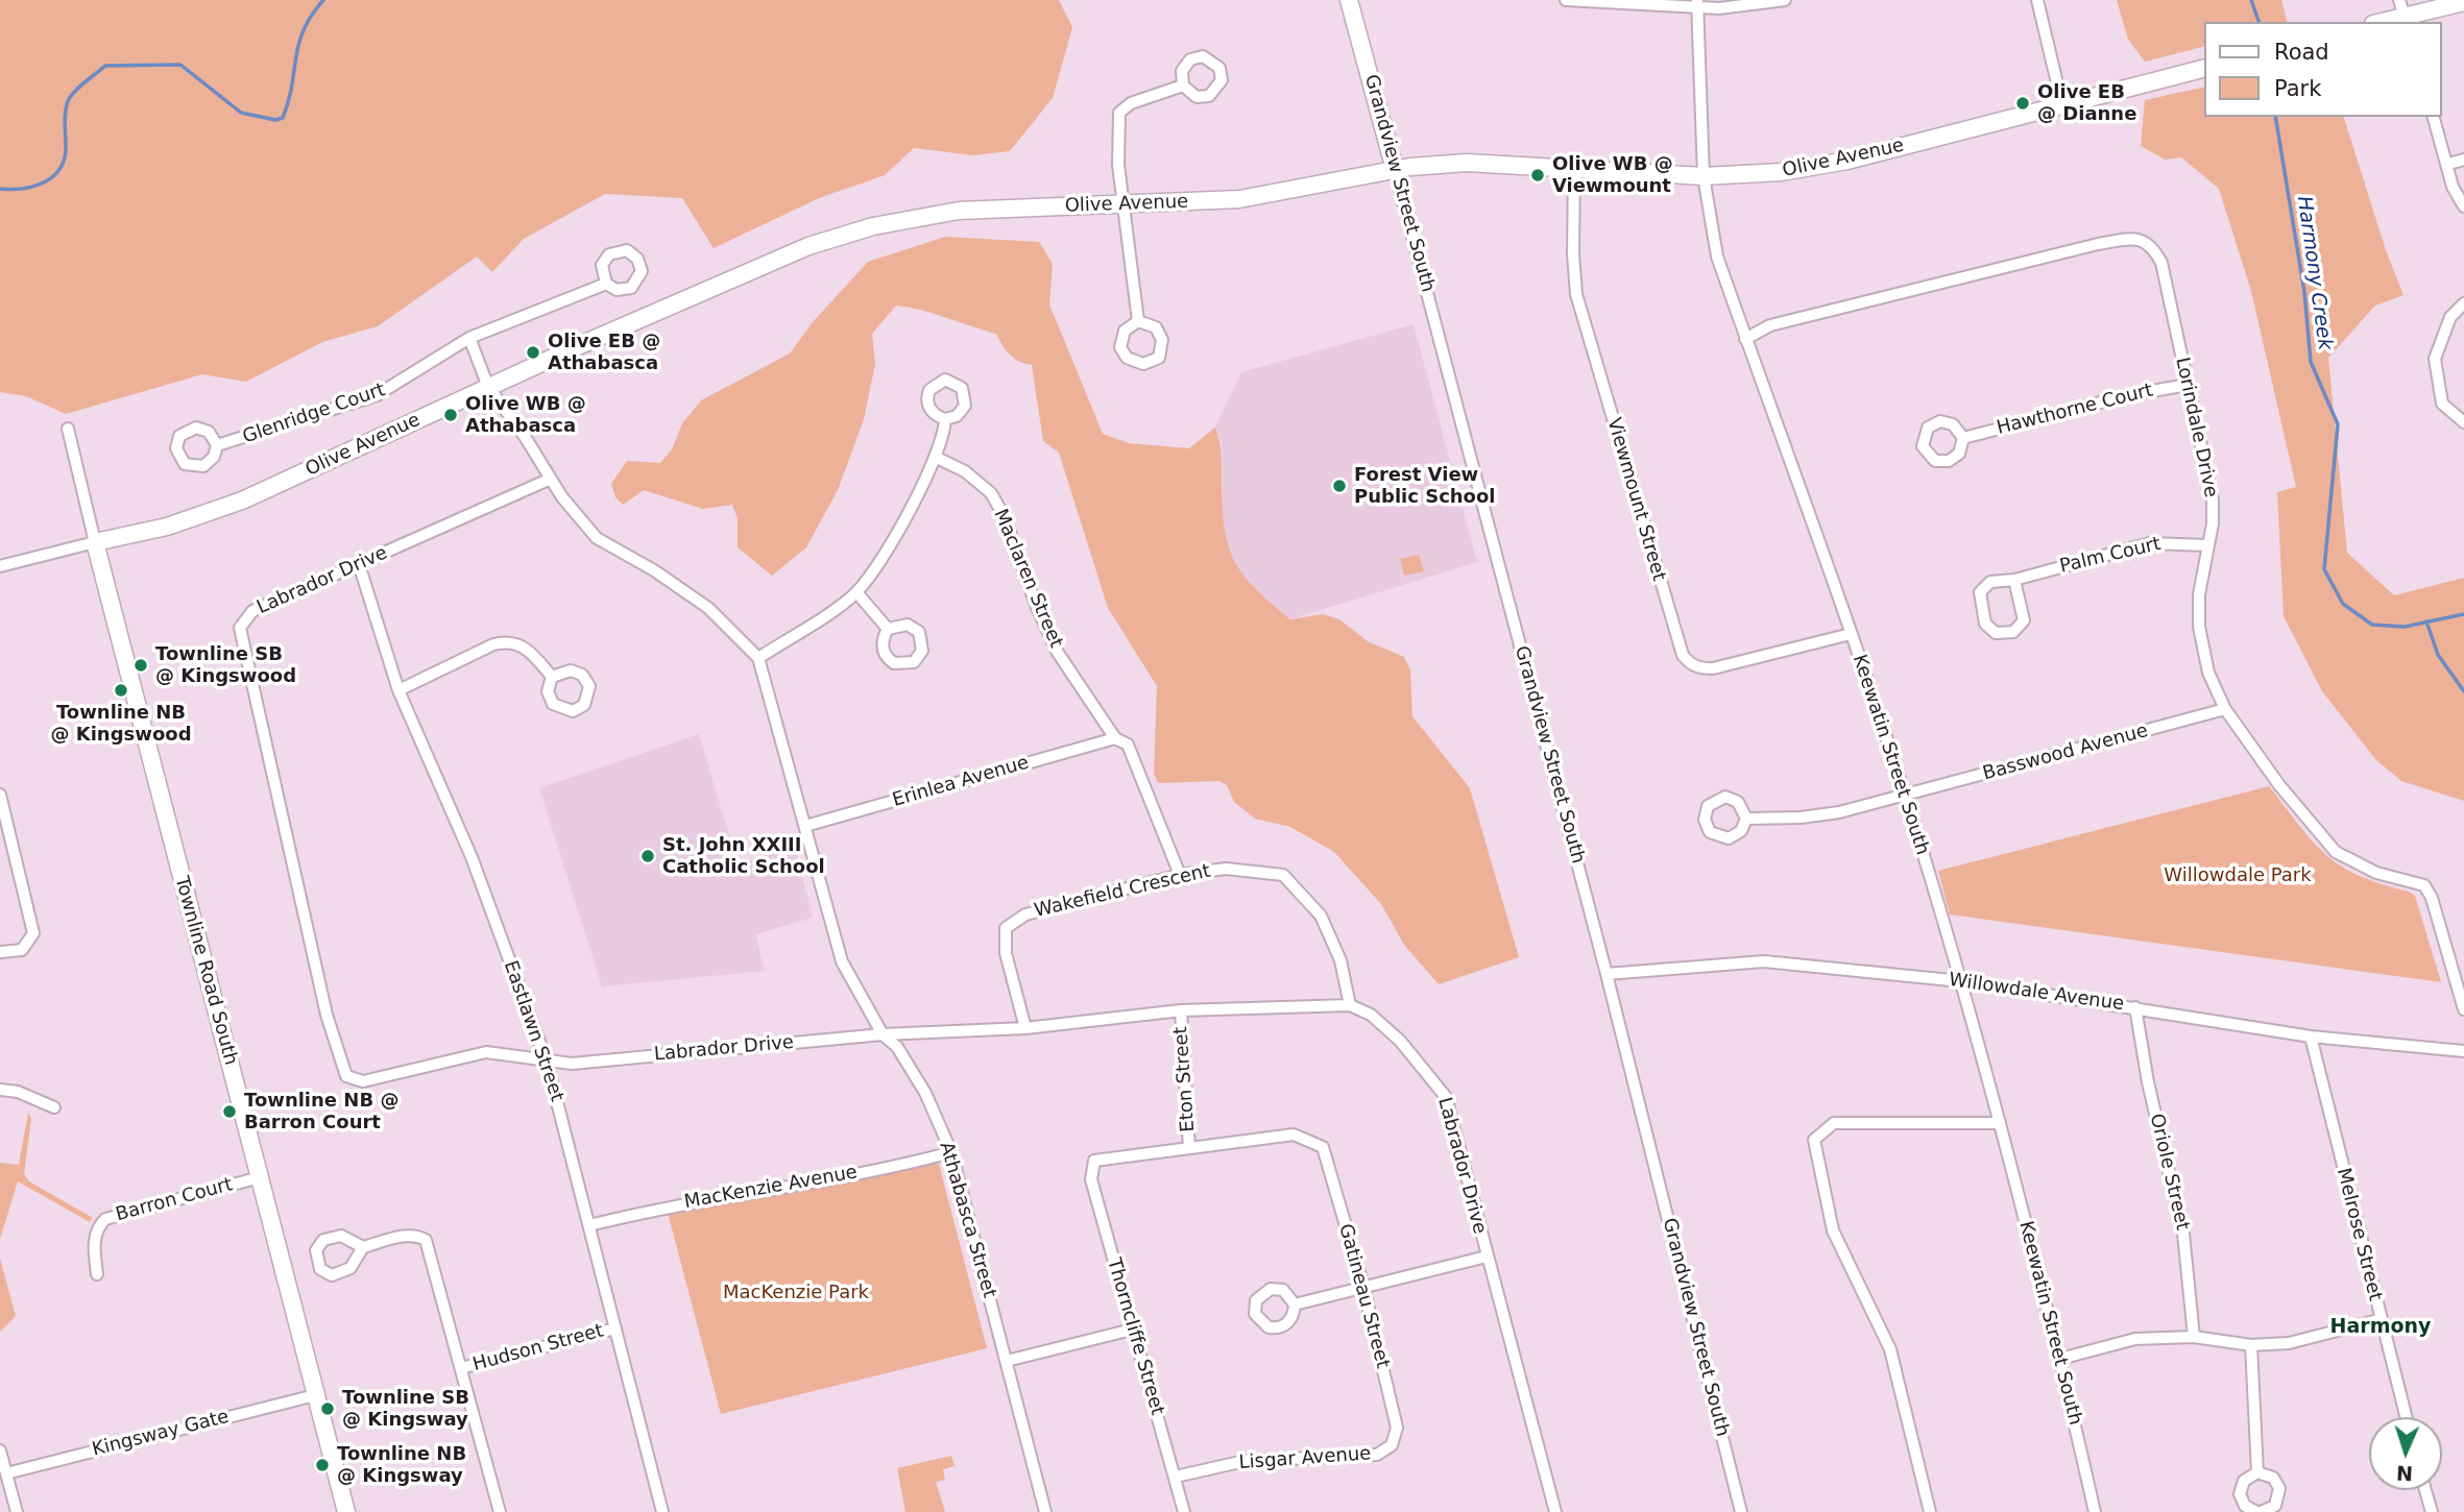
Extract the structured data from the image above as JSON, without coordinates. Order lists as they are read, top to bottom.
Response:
{
  "streets": {
    "main road": ["Olive Avenue", "Grandview Street South", "Townline Road South"],
    "street": [
      "Hawthorne Court",
      "Glenridge Court",
      "Lorindale Drive",
      "Viewmount Street",
      "Palm Court",
      "Maclaren Street",
      "Labrador Drive",
      "Basswood Avenue",
      "Keewatin Street South",
      "Erinlea Avenue",
      "Wakefield Crescent",
      "Willowdale Avenue",
      "Eastlawn Street",
      "Eton Street",
      "Oriole Street",
      "MacKenzie Avenue",
      "Barron Court",
      "Athabasca Street",
      "Melrose Street",
      "Gatineau Street",
      "Thorncliffe Street",
      "Hudson Street",
      "Kingsway Gate",
      "Lisgar Avenue"
    ]
  },
  "crossings": [
    ["Olive Avenue", "Grandview Street South"],
    ["Olive Avenue", "Viewmount Street"],
    ["Olive Avenue", "Keewatin Street South"],
    ["Olive Avenue", "Townline Road South"],
    ["Olive Avenue", "Athabasca Street"],
    ["Grandview Street South", "Willowdale Avenue"],
    ["Hawthorne Court", "Lorindale Drive"],
    ["Glenridge Court", "Athabasca Street"],
    ["Lorindale Drive", "Palm Court"],
    ["Lorindale Drive", "Basswood Avenue"],
    ["Lorindale Drive", "Keewatin Street South"],
    ["Viewmount Street", "Keewatin Street South"],
    ["Maclaren Street", "Erinlea Avenue"],
    ["Maclaren Street", "Wakefield Crescent"],
    ["Labrador Drive", "Wakefield Crescent"],
    ["Labrador Drive", "Eastlawn Street"],
    ["Labrador Drive", "Eton Street"],
    ["Labrador Drive", "Athabasca Street"],
    ["Basswood Avenue", "Keewatin Street South"],
    ["Keewatin Street South", "Willowdale Avenue"],
    ["Erinlea Avenue", "Athabasca Street"],
    ["Townline Road South", "Barron Court"],
    ["Townline Road South", "Kingsway Gate"],
    ["Willowdale Avenue", "Oriole Street"],
    ["Willowdale Avenue", "Melrose Street"],
    ["Eastlawn Street", "MacKenzie Avenue"],
    ["Eastlawn Street", "Hudson Street"],
    ["Eton Street", "Gatineau Street"],
    ["Eton Street", "Thorncliffe Street"],
    ["MacKenzie Avenue", "Athabasca Street"],
    ["Gatineau Street", "Thorncliffe Street"],
    ["Gatineau Street", "Lisgar Avenue"],
    ["Thorncliffe Street", "Lisgar Avenue"]
  ],
  "districts": ["Harmony"],
  "water": ["Harmony Creek"],
  "parks": ["Willowdale Park", "MacKenzie Park"],
  "places": [
    "Olive EB @ Dianne",
    "Olive WB @ Viewmount",
    "Olive EB @ Athabasca",
    "Olive WB @ Athabasca",
    "Forest View Public School",
    "Townline SB @ Kingswood",
    "Townline NB @ Kingswood",
    "St. John XXIII Catholic School",
    "Townline NB @ Barron Court",
    "Townline SB @ Kingsway",
    "Townline NB @ Kingsway"
  ],
  "legend": ["Road", "Park"],
  "north": "bottom"
}
